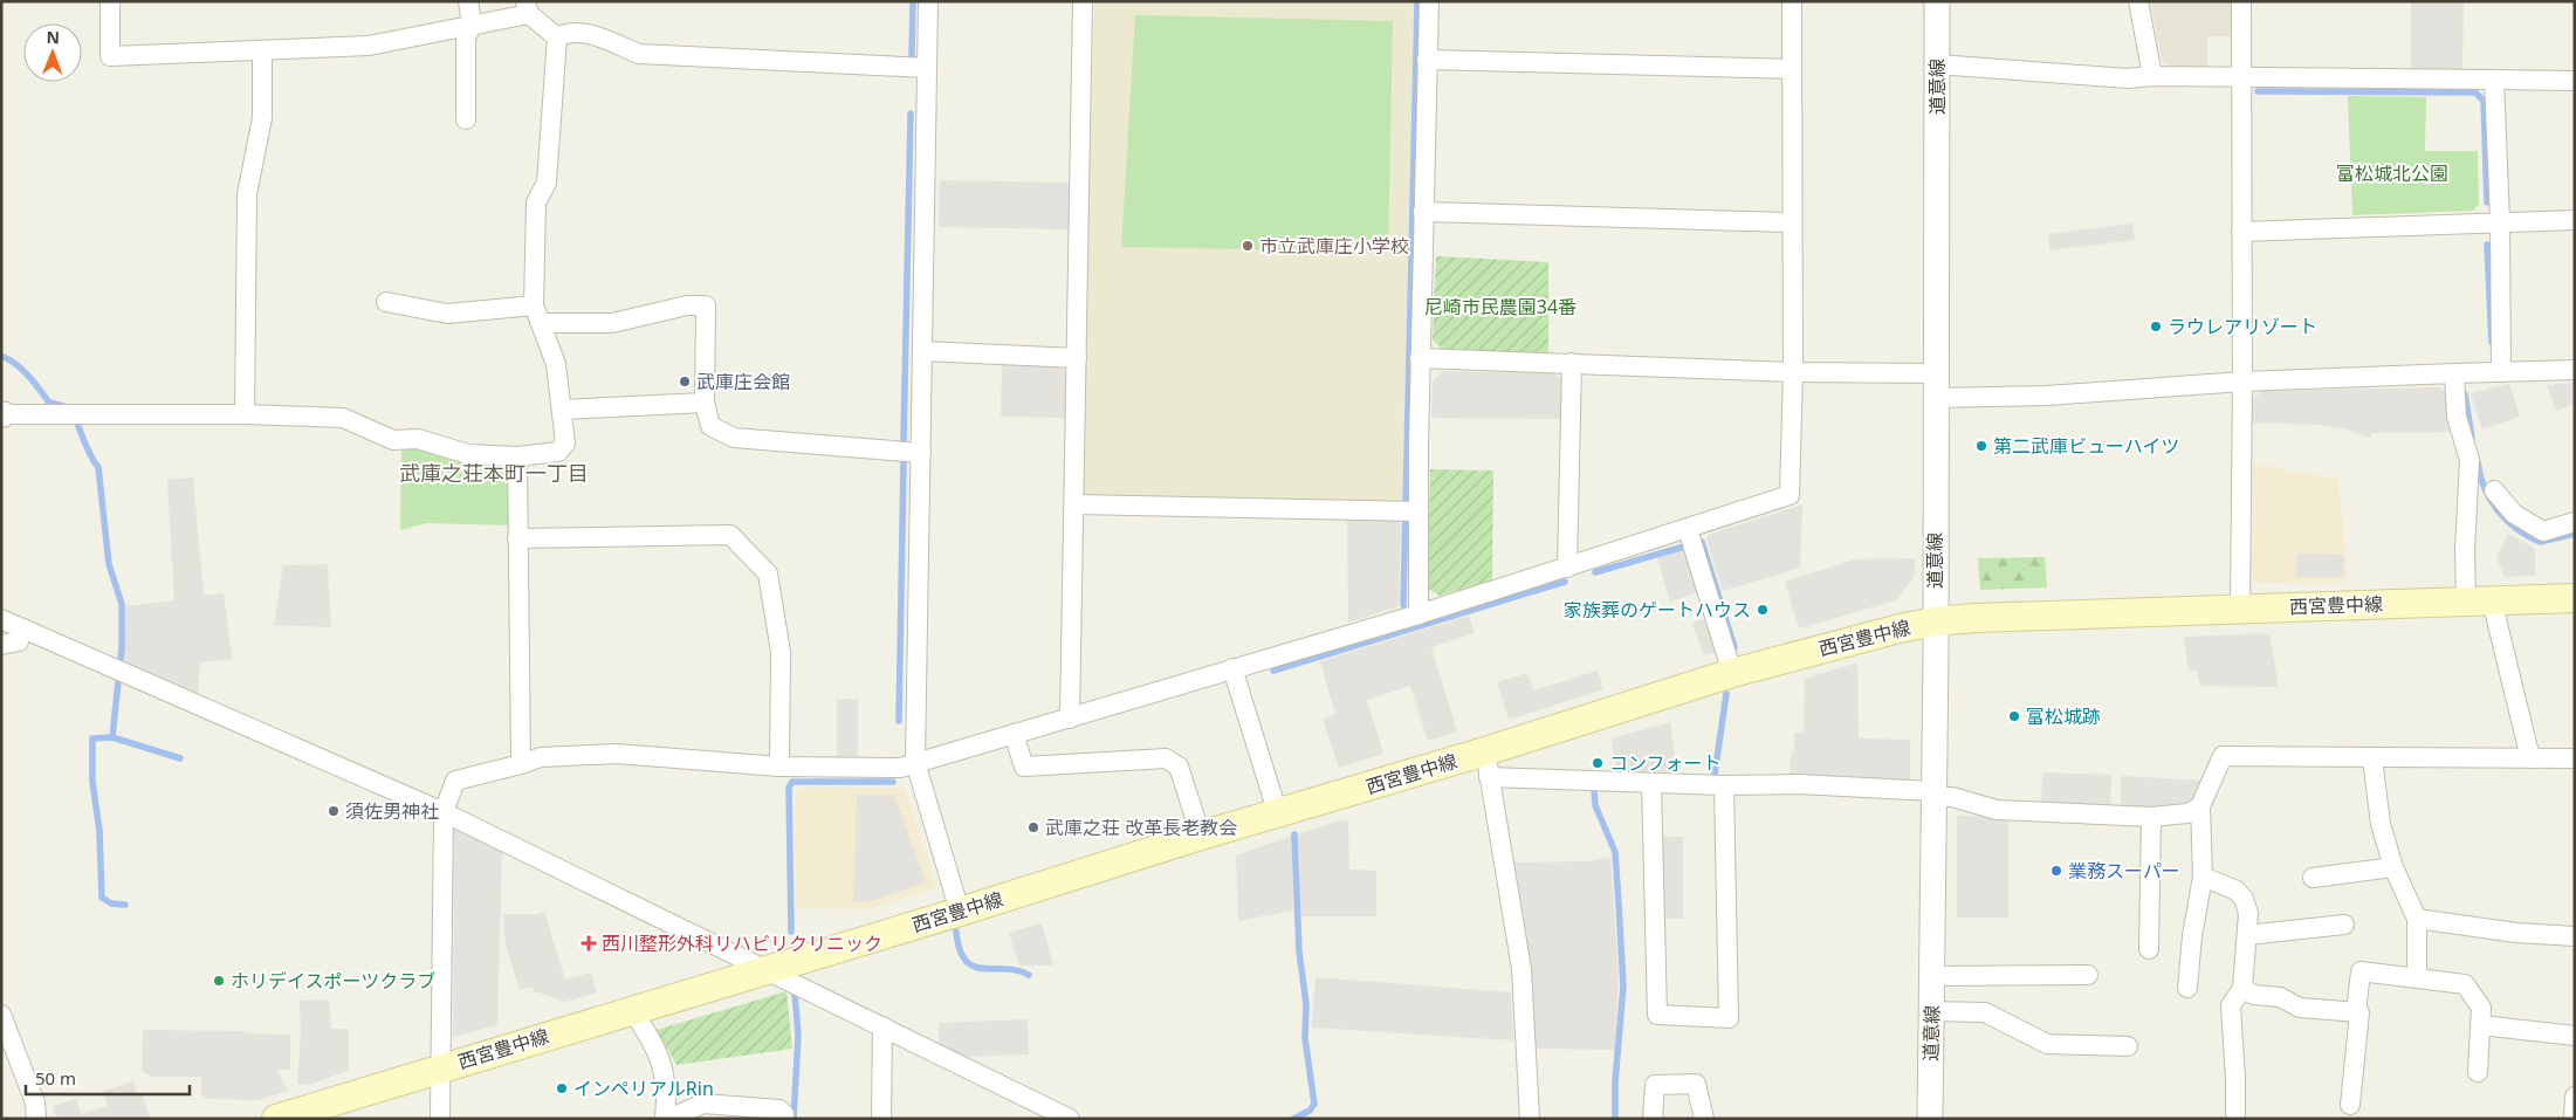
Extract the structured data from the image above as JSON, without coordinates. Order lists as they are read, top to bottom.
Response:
{
  "streets": {
    "main road": ["西宮豊中線"],
    "street": ["道意線"]
  },
  "crossings": [
    ["道意線", "西宮豊中線"]
  ],
  "districts": ["武庫之荘本町一丁目"],
  "parks": ["富松城北公園", "尼崎市民農園34番"],
  "places": {
    "other": [
      "市立武庫庄小学校",
      "ラウレアリゾート",
      "武庫庄会館",
      "第二武庫ビューハイツ",
      "家族葬のゲートハウス",
      "富松城跡",
      "コンフォート",
      "須佐男神社",
      "武庫之荘 改革長老教会",
      "業務スーパー",
      "ホリデイスポーツクラブ",
      "インペリアルRin"
    ],
    "health": ["西川整形外科リハビリクリニック"]
  },
  "scale_bar": "50 m",
  "north": "top"
}
